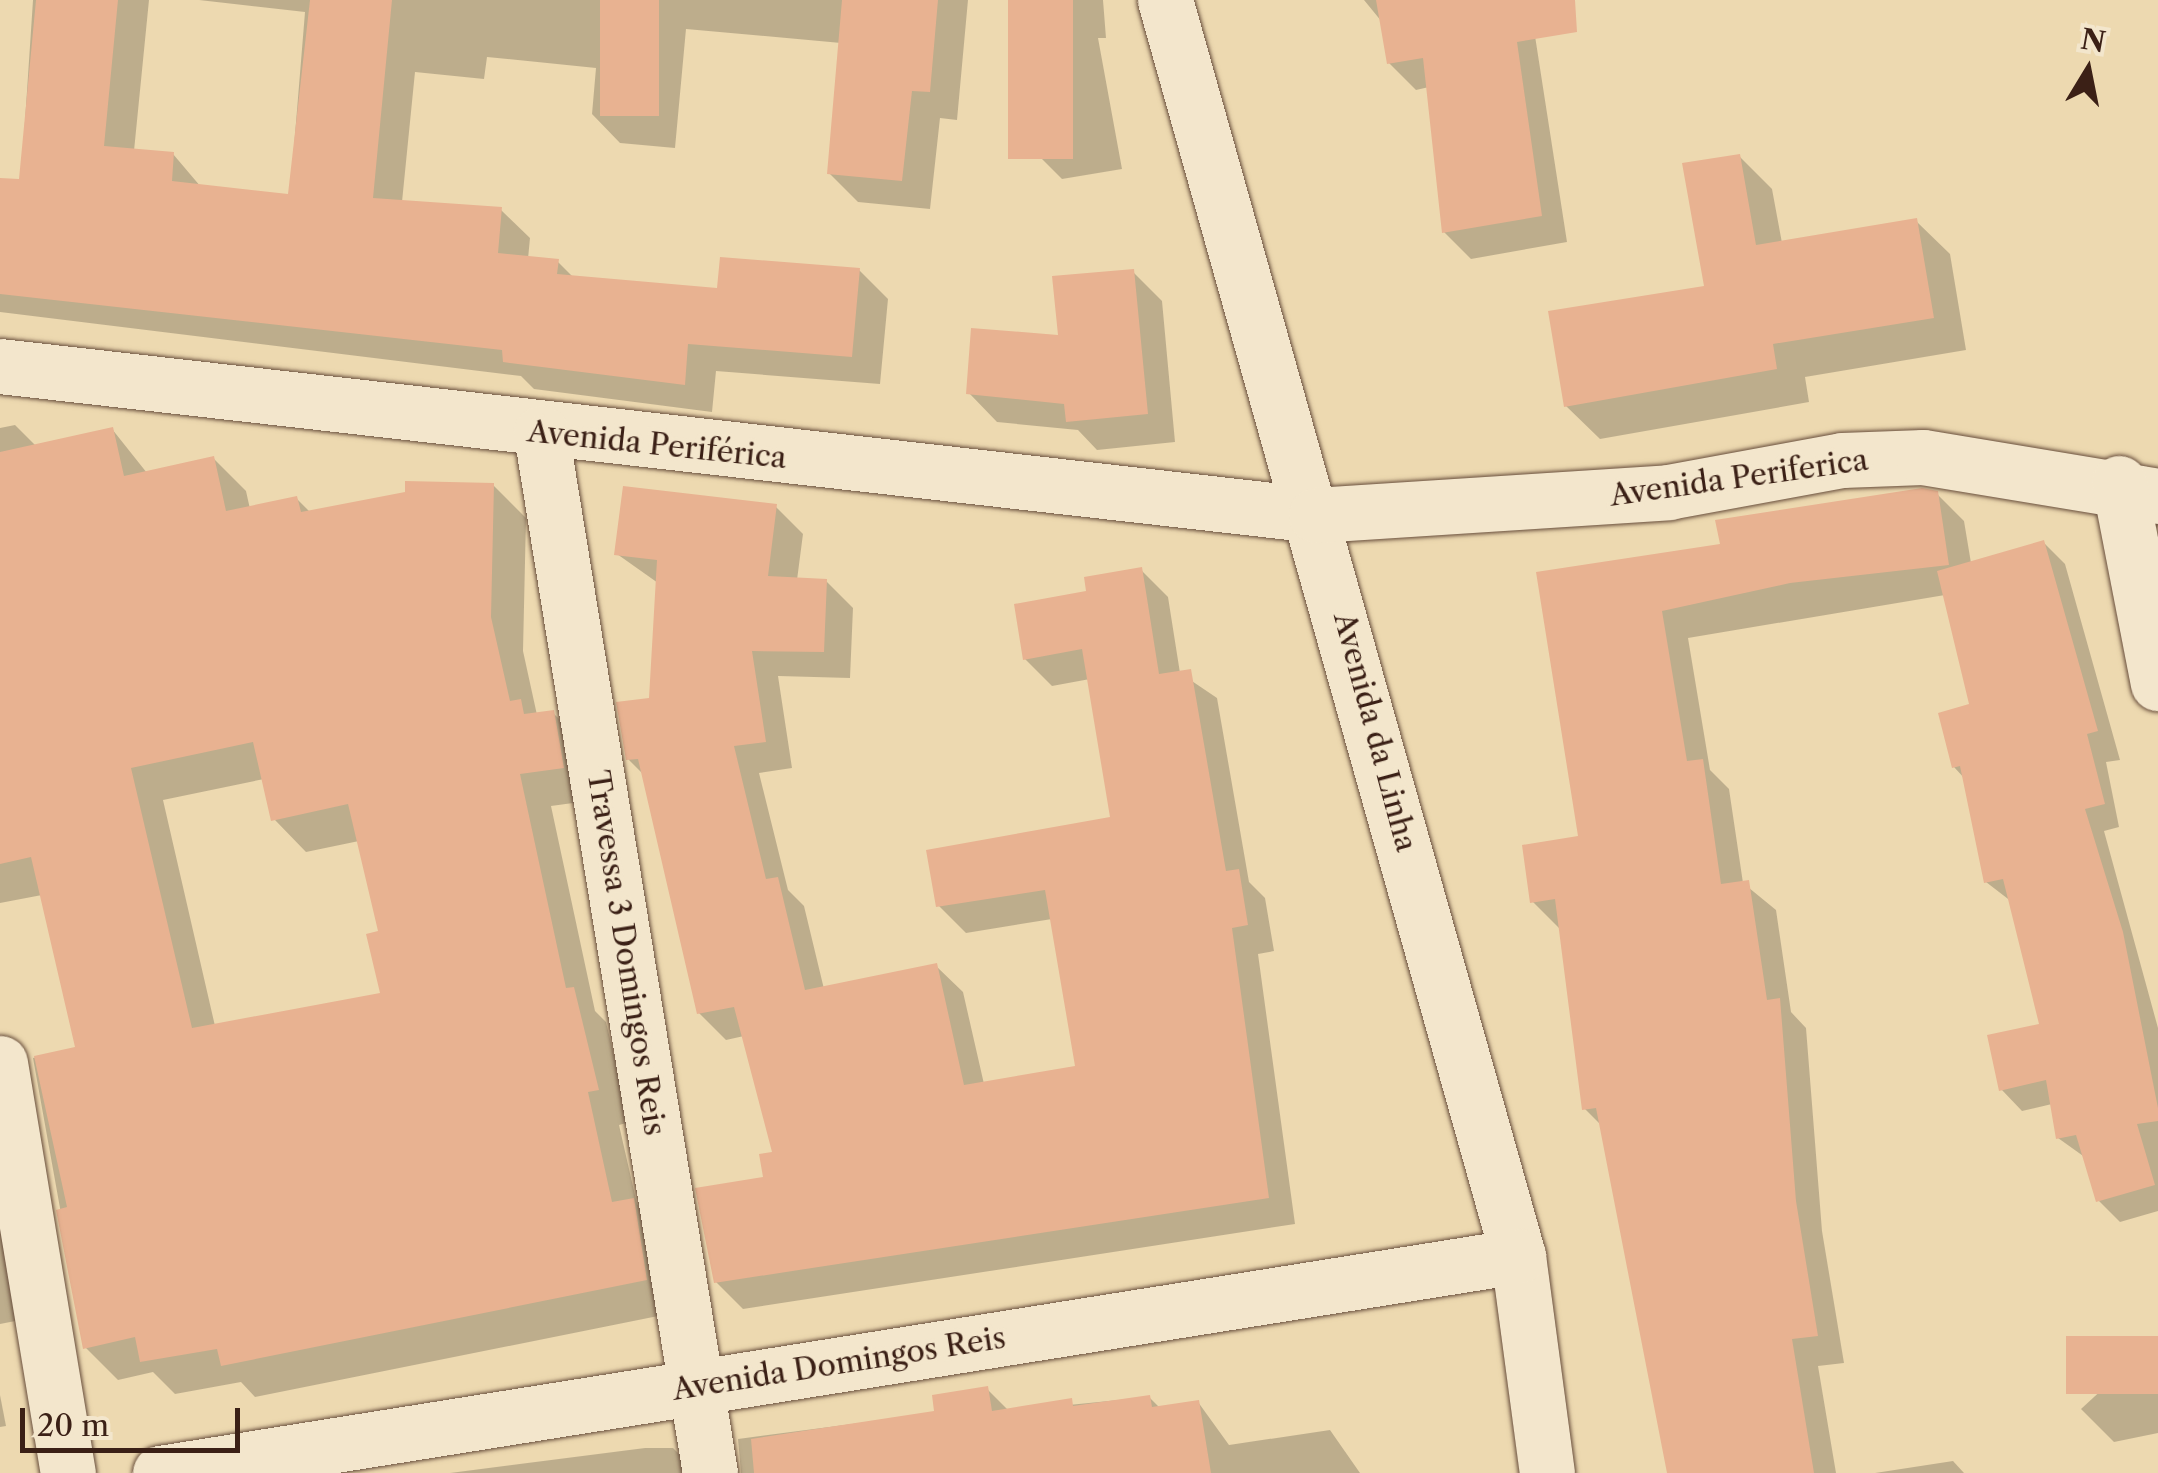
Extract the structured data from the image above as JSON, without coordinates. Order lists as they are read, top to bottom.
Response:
{
  "streets": {
    "street": [
      "Avenida Periférica",
      "Avenida Periferica",
      "Avenida da Linha",
      "Travessa 3 Domingos Reis",
      "Avenida Domingos Reis"
    ]
  },
  "crossings": [
    ["Avenida Periférica", "Avenida Periferica"],
    ["Avenida Periférica", "Avenida da Linha"],
    ["Avenida Periférica", "Travessa 3 Domingos Reis"],
    ["Avenida Periferica", "Avenida da Linha"],
    ["Avenida da Linha", "Avenida Domingos Reis"],
    ["Travessa 3 Domingos Reis", "Avenida Domingos Reis"]
  ],
  "scale_bar": "20 m",
  "north": "top"
}
